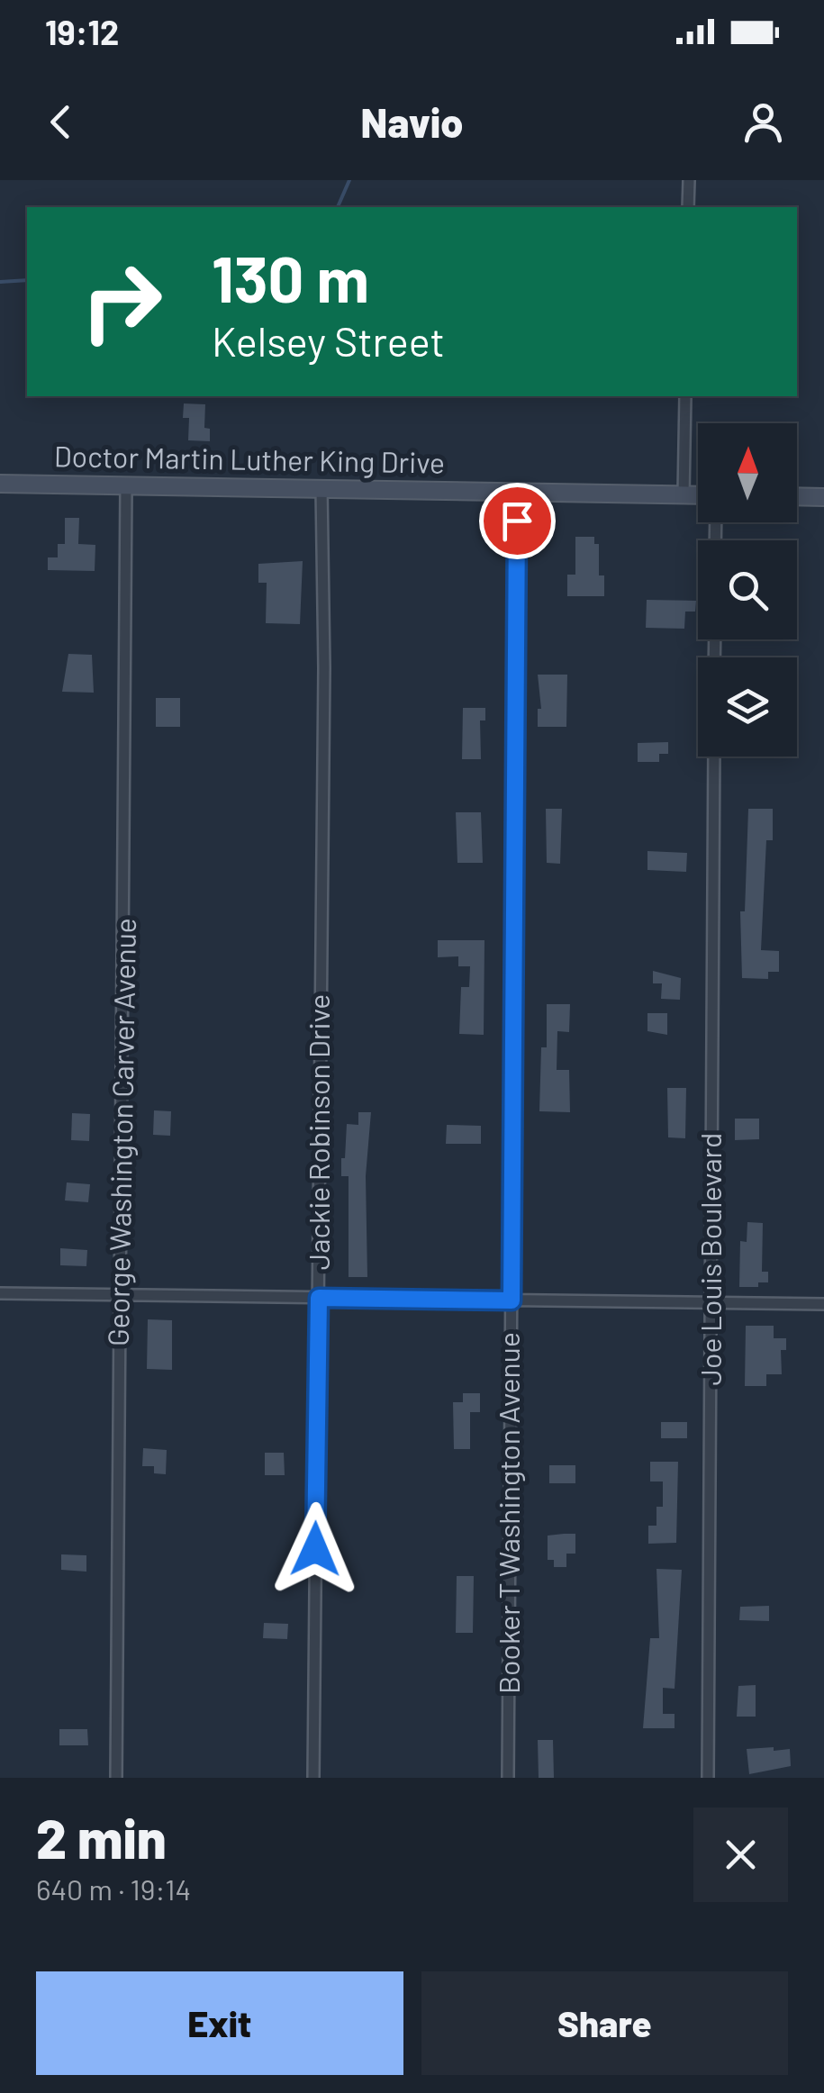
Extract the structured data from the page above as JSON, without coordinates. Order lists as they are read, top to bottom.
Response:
{
  "streets": {
    "main road": ["Doctor Martin Luther King Drive"],
    "street": [
      "George Washington Carver Avenue",
      "Jackie Robinson Drive",
      "Joe Louis Boulevard",
      "Booker T Washington Avenue"
    ]
  },
  "crossings": [
    ["Doctor Martin Luther King Drive", "George Washington Carver Avenue"],
    ["Doctor Martin Luther King Drive", "Jackie Robinson Drive"],
    ["Doctor Martin Luther King Drive", "Booker T Washington Avenue"]
  ],
  "north": "top",
  "page": {
    "status": "19:12",
    "header": "Navio",
    "turn": ["130 m", "Kelsey Street"],
    "heading": ["2 min", "640 m · 19:14"],
    "buttons": ["Exit", "Share"]
  }
}
